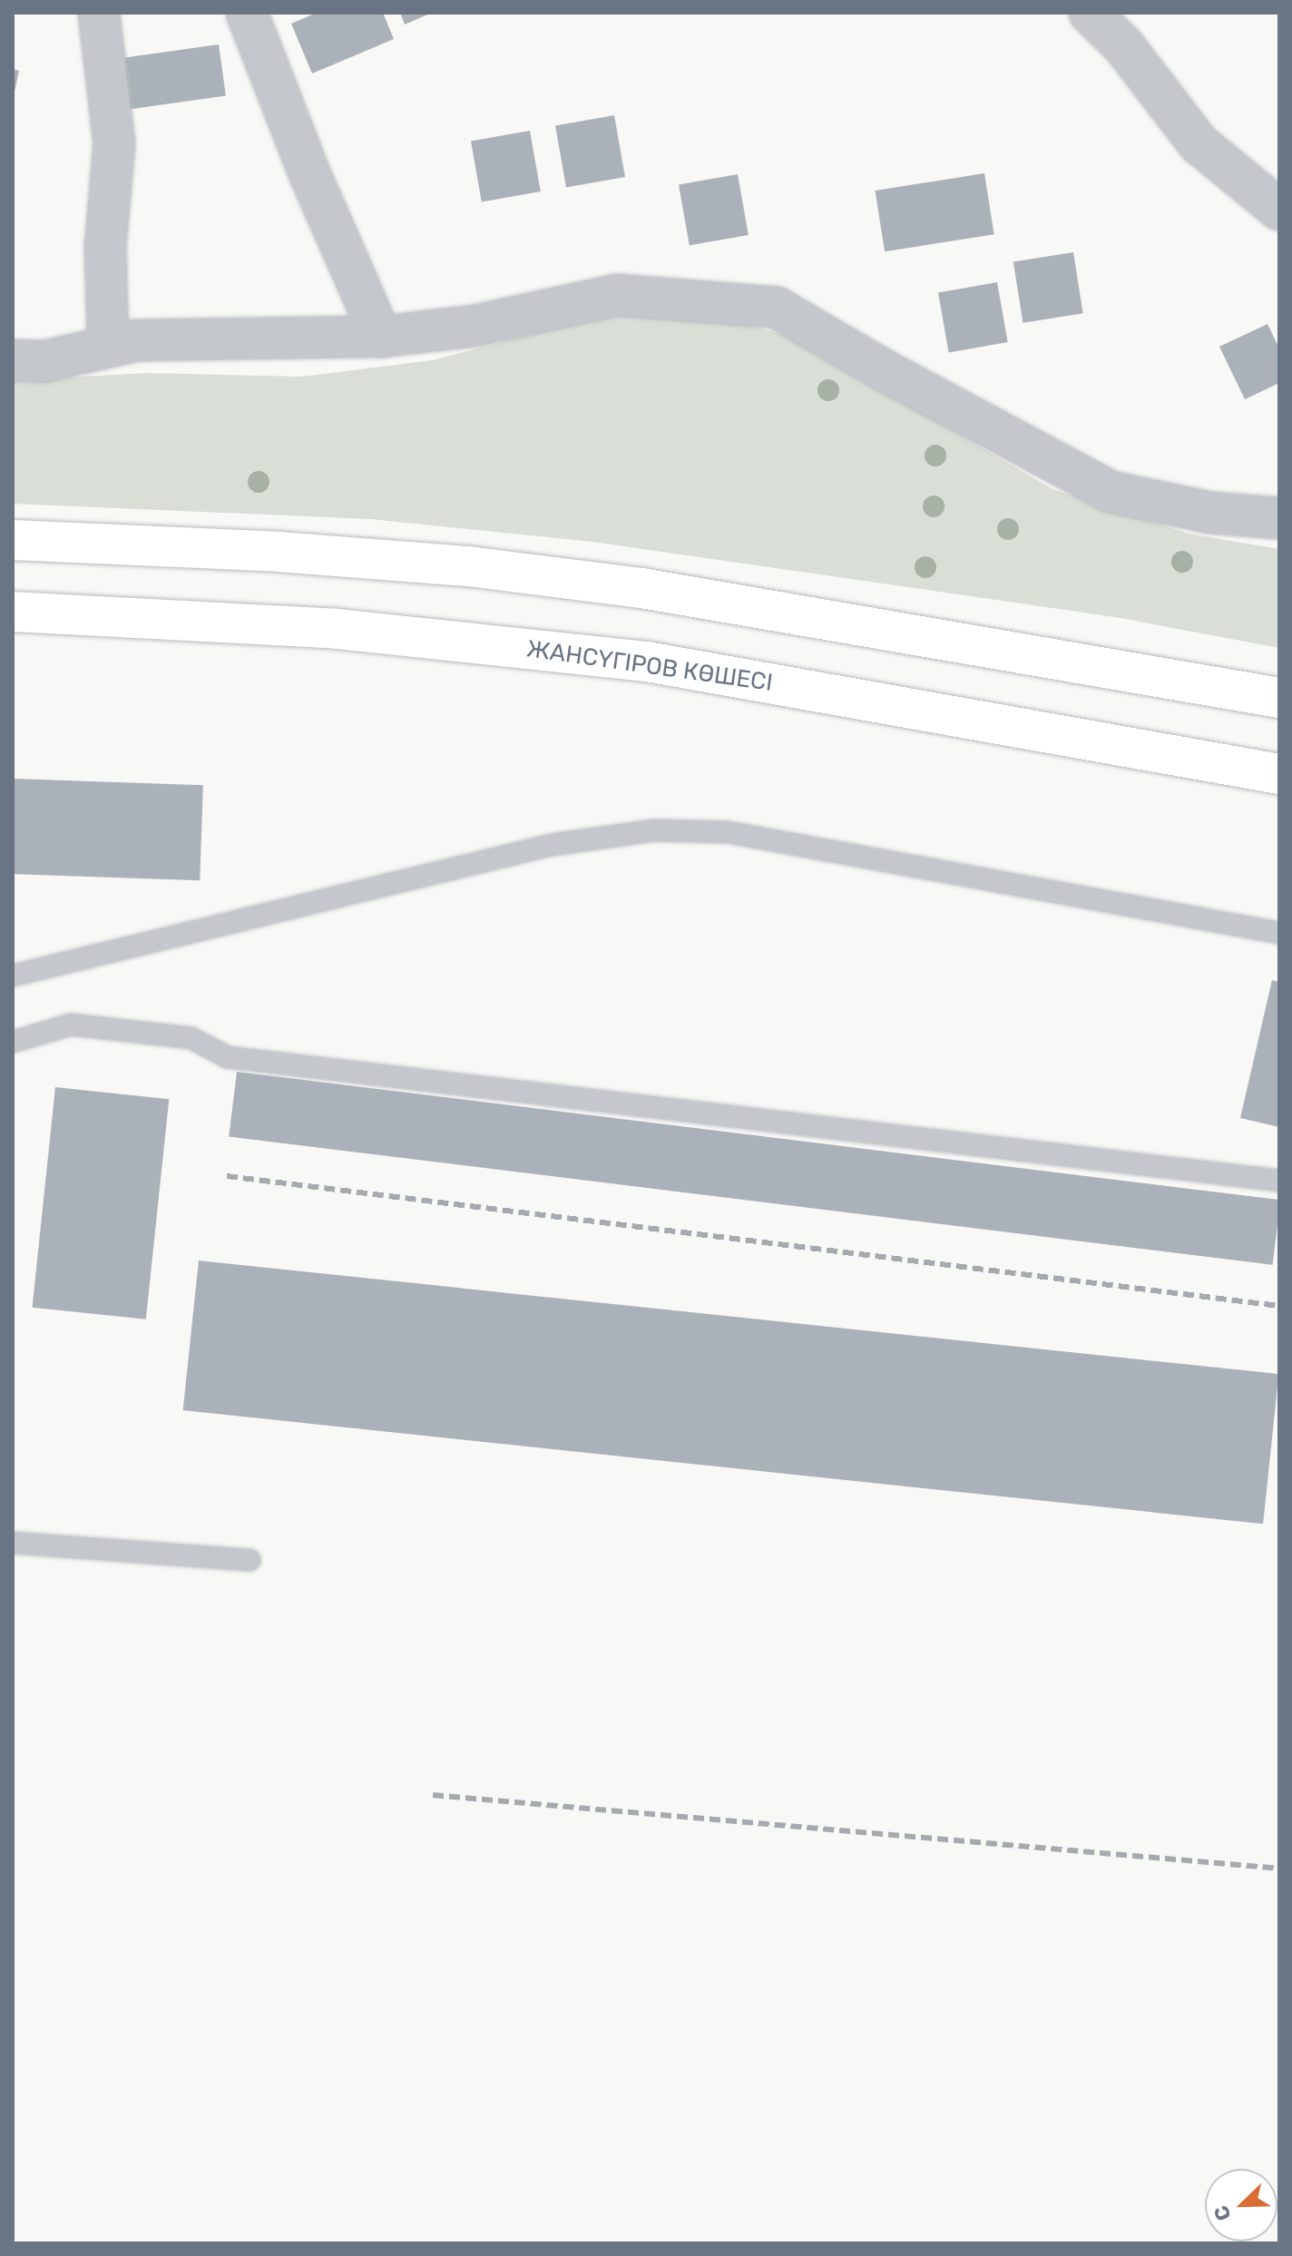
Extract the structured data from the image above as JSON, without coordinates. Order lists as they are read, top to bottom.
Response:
{
  "streets": {
    "main road": ["ЖАНСҮГІРОВ КӨШЕСІ"]
  },
  "north": "bottom left"
}
